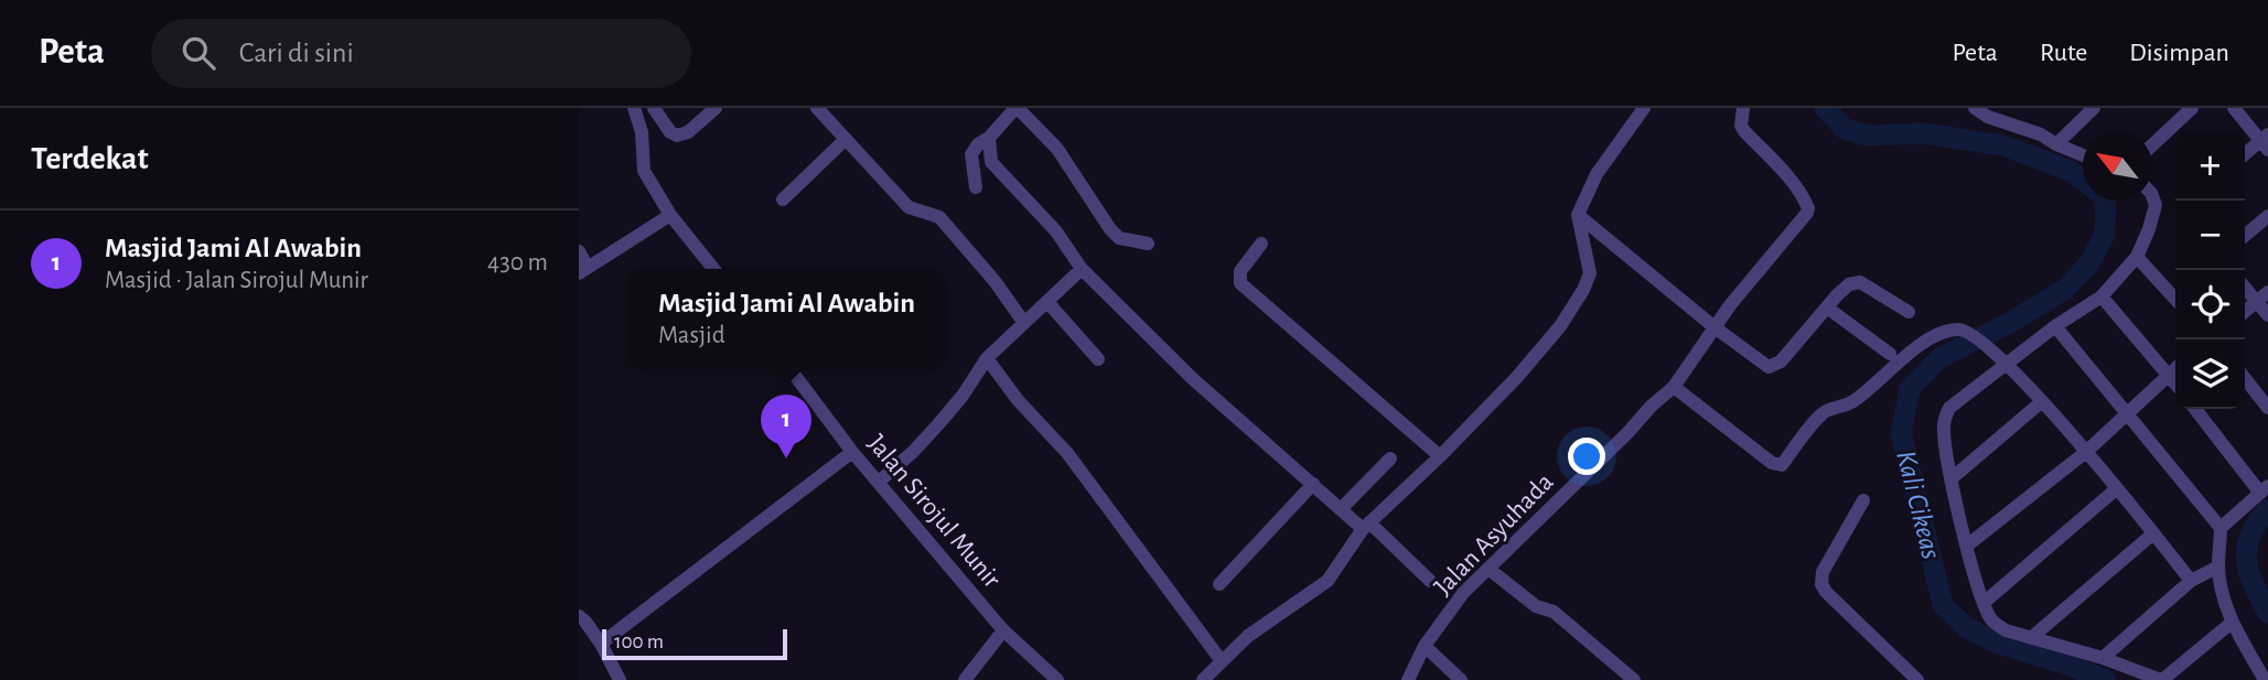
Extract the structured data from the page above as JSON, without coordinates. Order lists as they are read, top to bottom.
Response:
{
  "streets": {
    "street": ["Jalan Sirojul Munir", "Jalan Asyuhada"]
  },
  "water": ["Kali Cikeas"],
  "scale_bar": "100 m",
  "north": "top left",
  "page": {
    "header": "Peta",
    "search": "Cari di sini",
    "nav": ["Peta", "Rute", "Disimpan"],
    "heading": "Terdekat",
    "map_buttons": ["+", "−"],
    "list": [
      {
        "mark": "1",
        "name": "Masjid Jami Al Awabin",
        "note": "Masjid · Jalan Sirojul Munir",
        "value": "430 m"
      }
    ],
    "popup": ["Masjid Jami Al Awabin", "Masjid"],
    "pins": "1",
    "scale": "100 m"
  }
}
